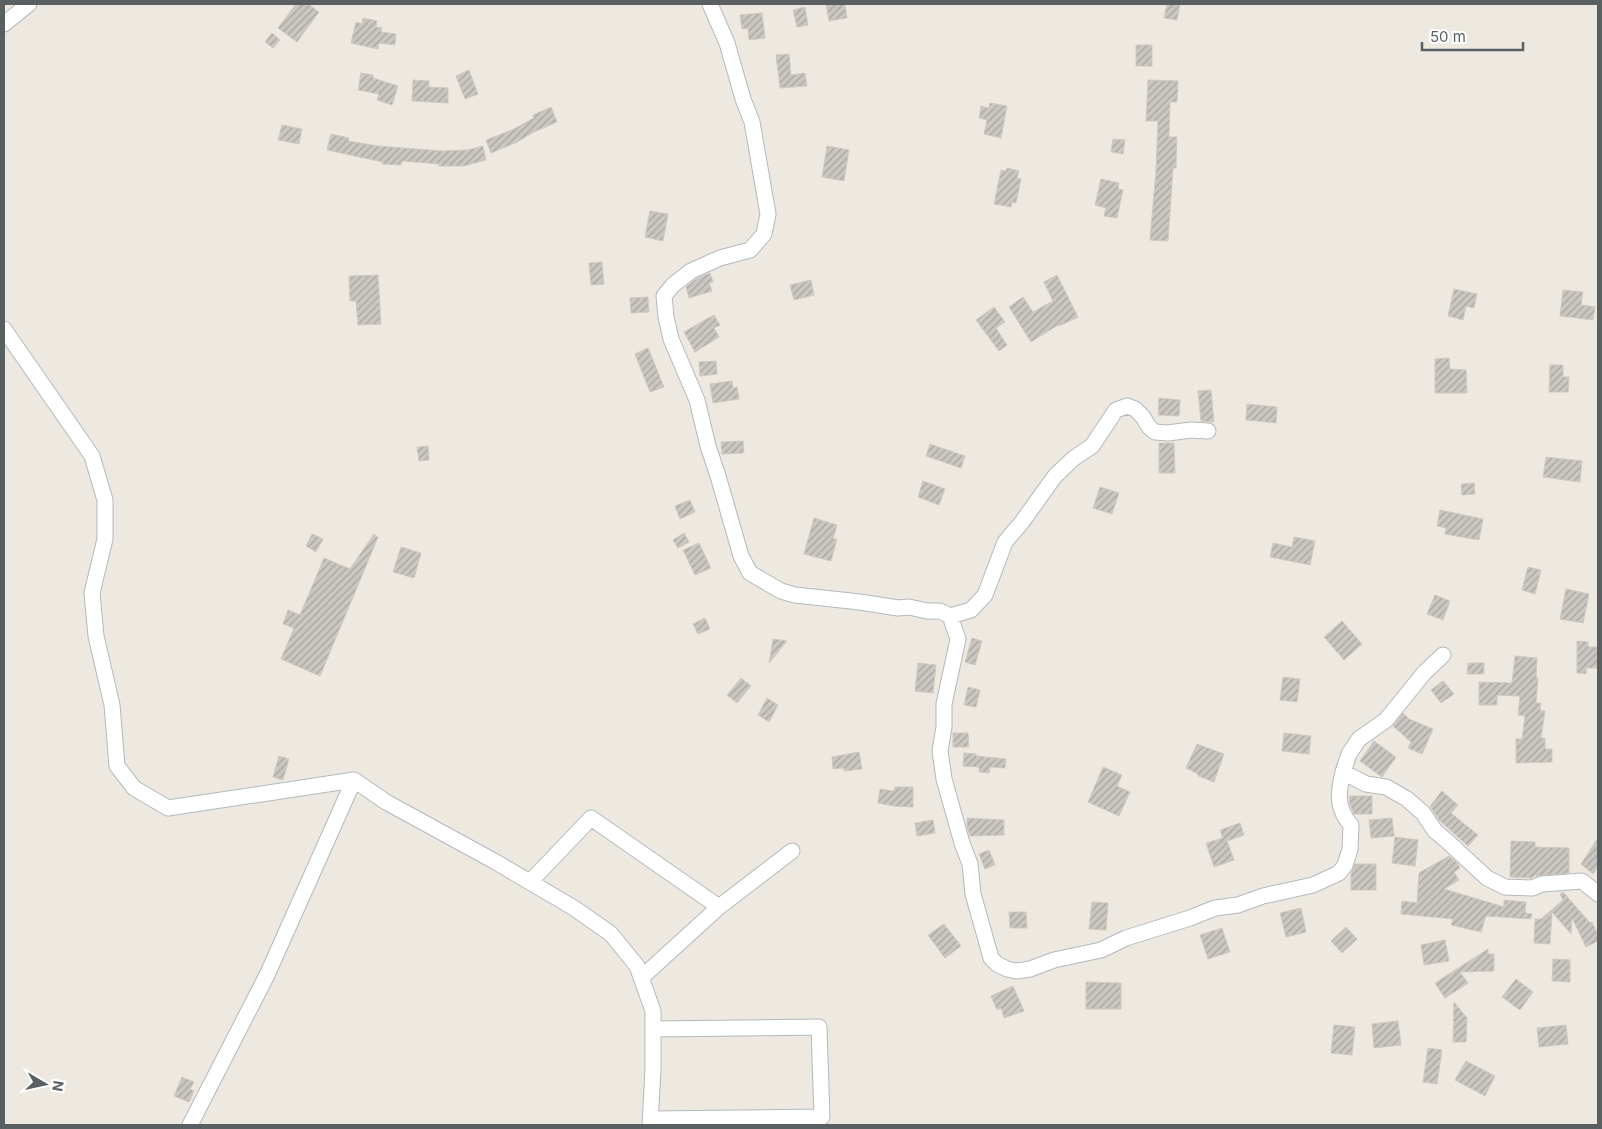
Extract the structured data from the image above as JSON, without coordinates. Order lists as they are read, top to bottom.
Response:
{
  "scale_bar": "50 m",
  "north": "right"
}
